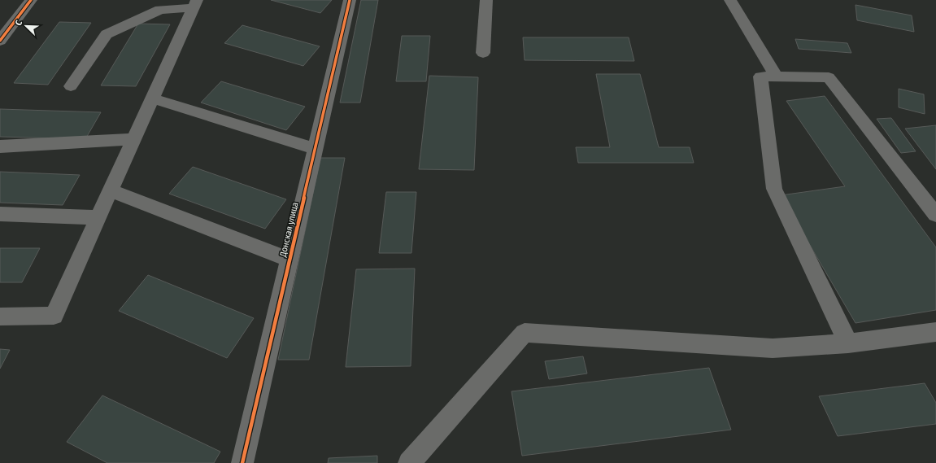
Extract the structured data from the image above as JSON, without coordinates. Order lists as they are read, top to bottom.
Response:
{
  "streets": {
    "street": ["Донская улица"]
  },
  "north": "top left"
}
